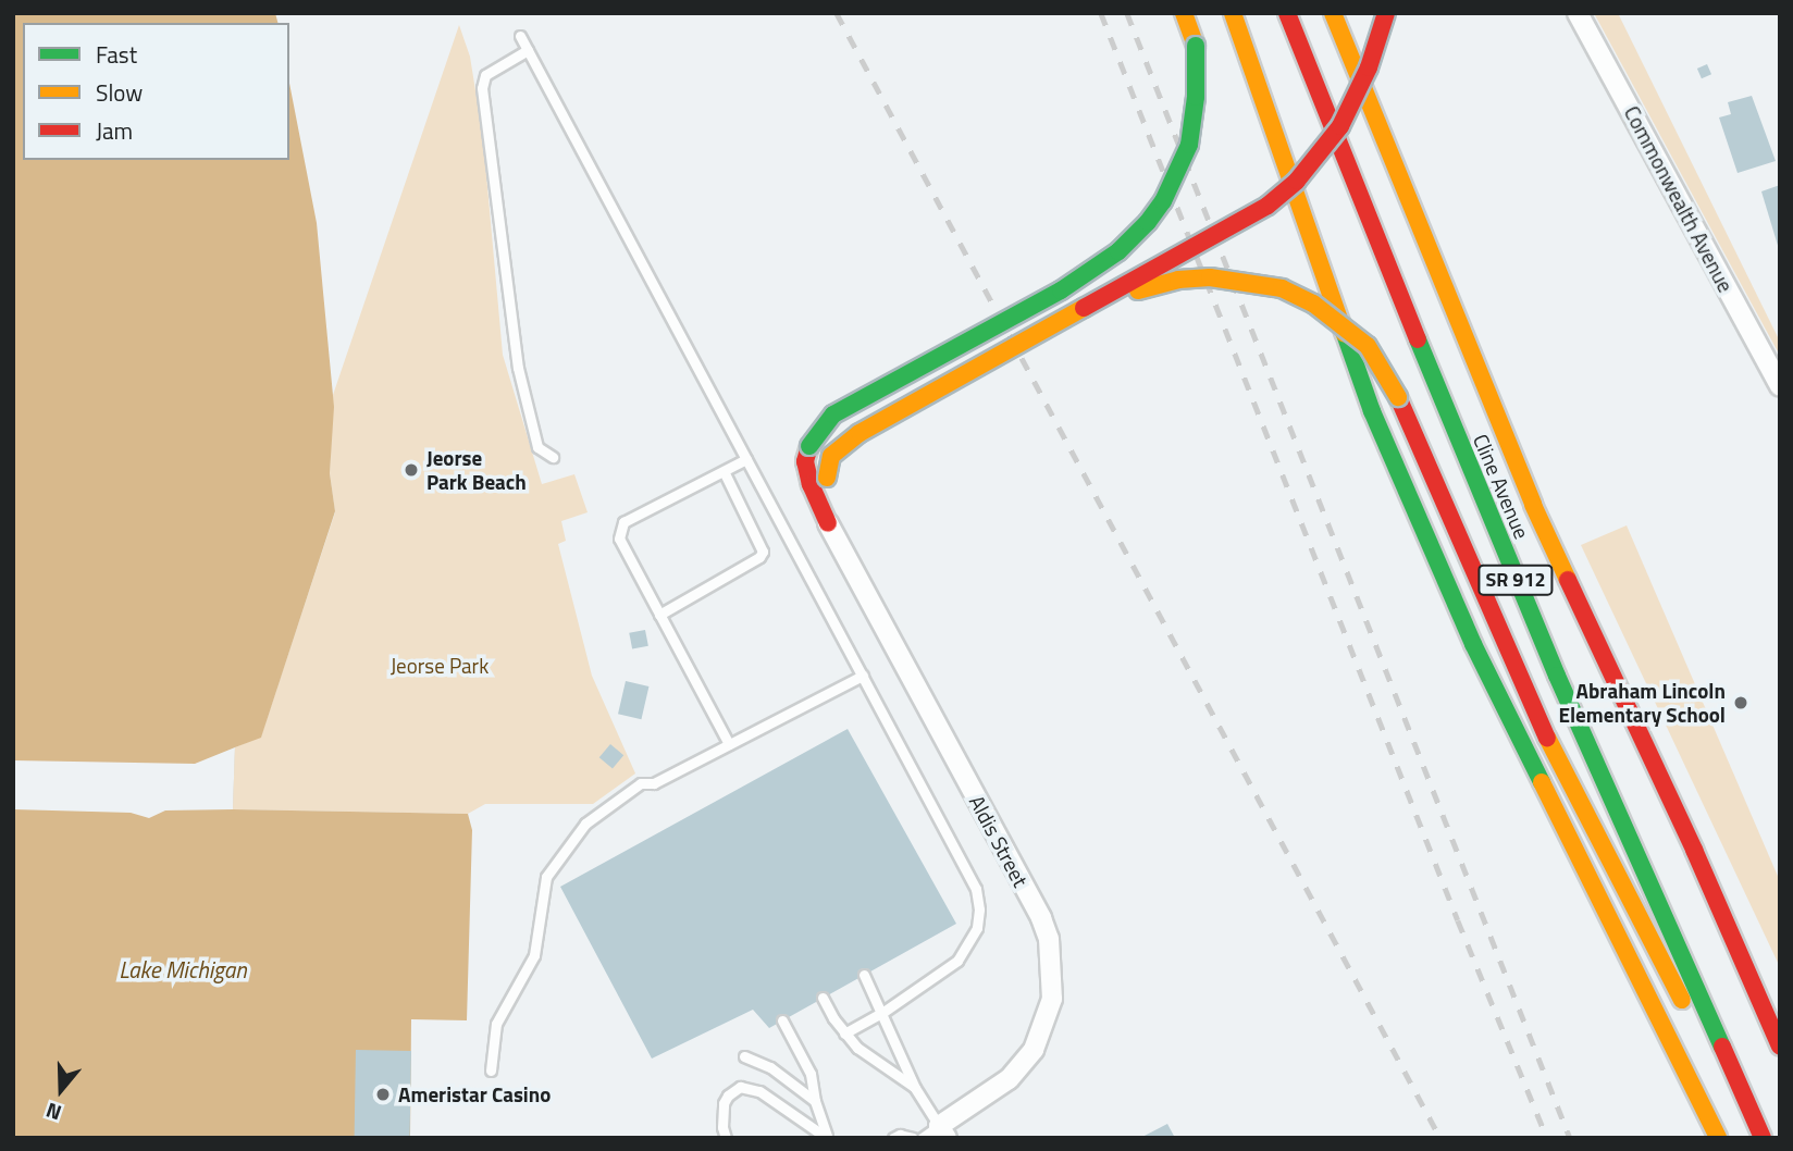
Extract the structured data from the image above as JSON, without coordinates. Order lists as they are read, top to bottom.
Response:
{
  "streets": {
    "highway": ["Cline Avenue", "SR 912"],
    "street": ["Commonwealth Avenue", "Aldis Street"]
  },
  "water": ["Lake Michigan"],
  "parks": ["Jeorse Park"],
  "places": ["Jeorse Park Beach", "Abraham Lincoln Elementary School", "Ameristar Casino"],
  "legend": ["Fast", "Slow", "Jam"],
  "north": "bottom"
}
